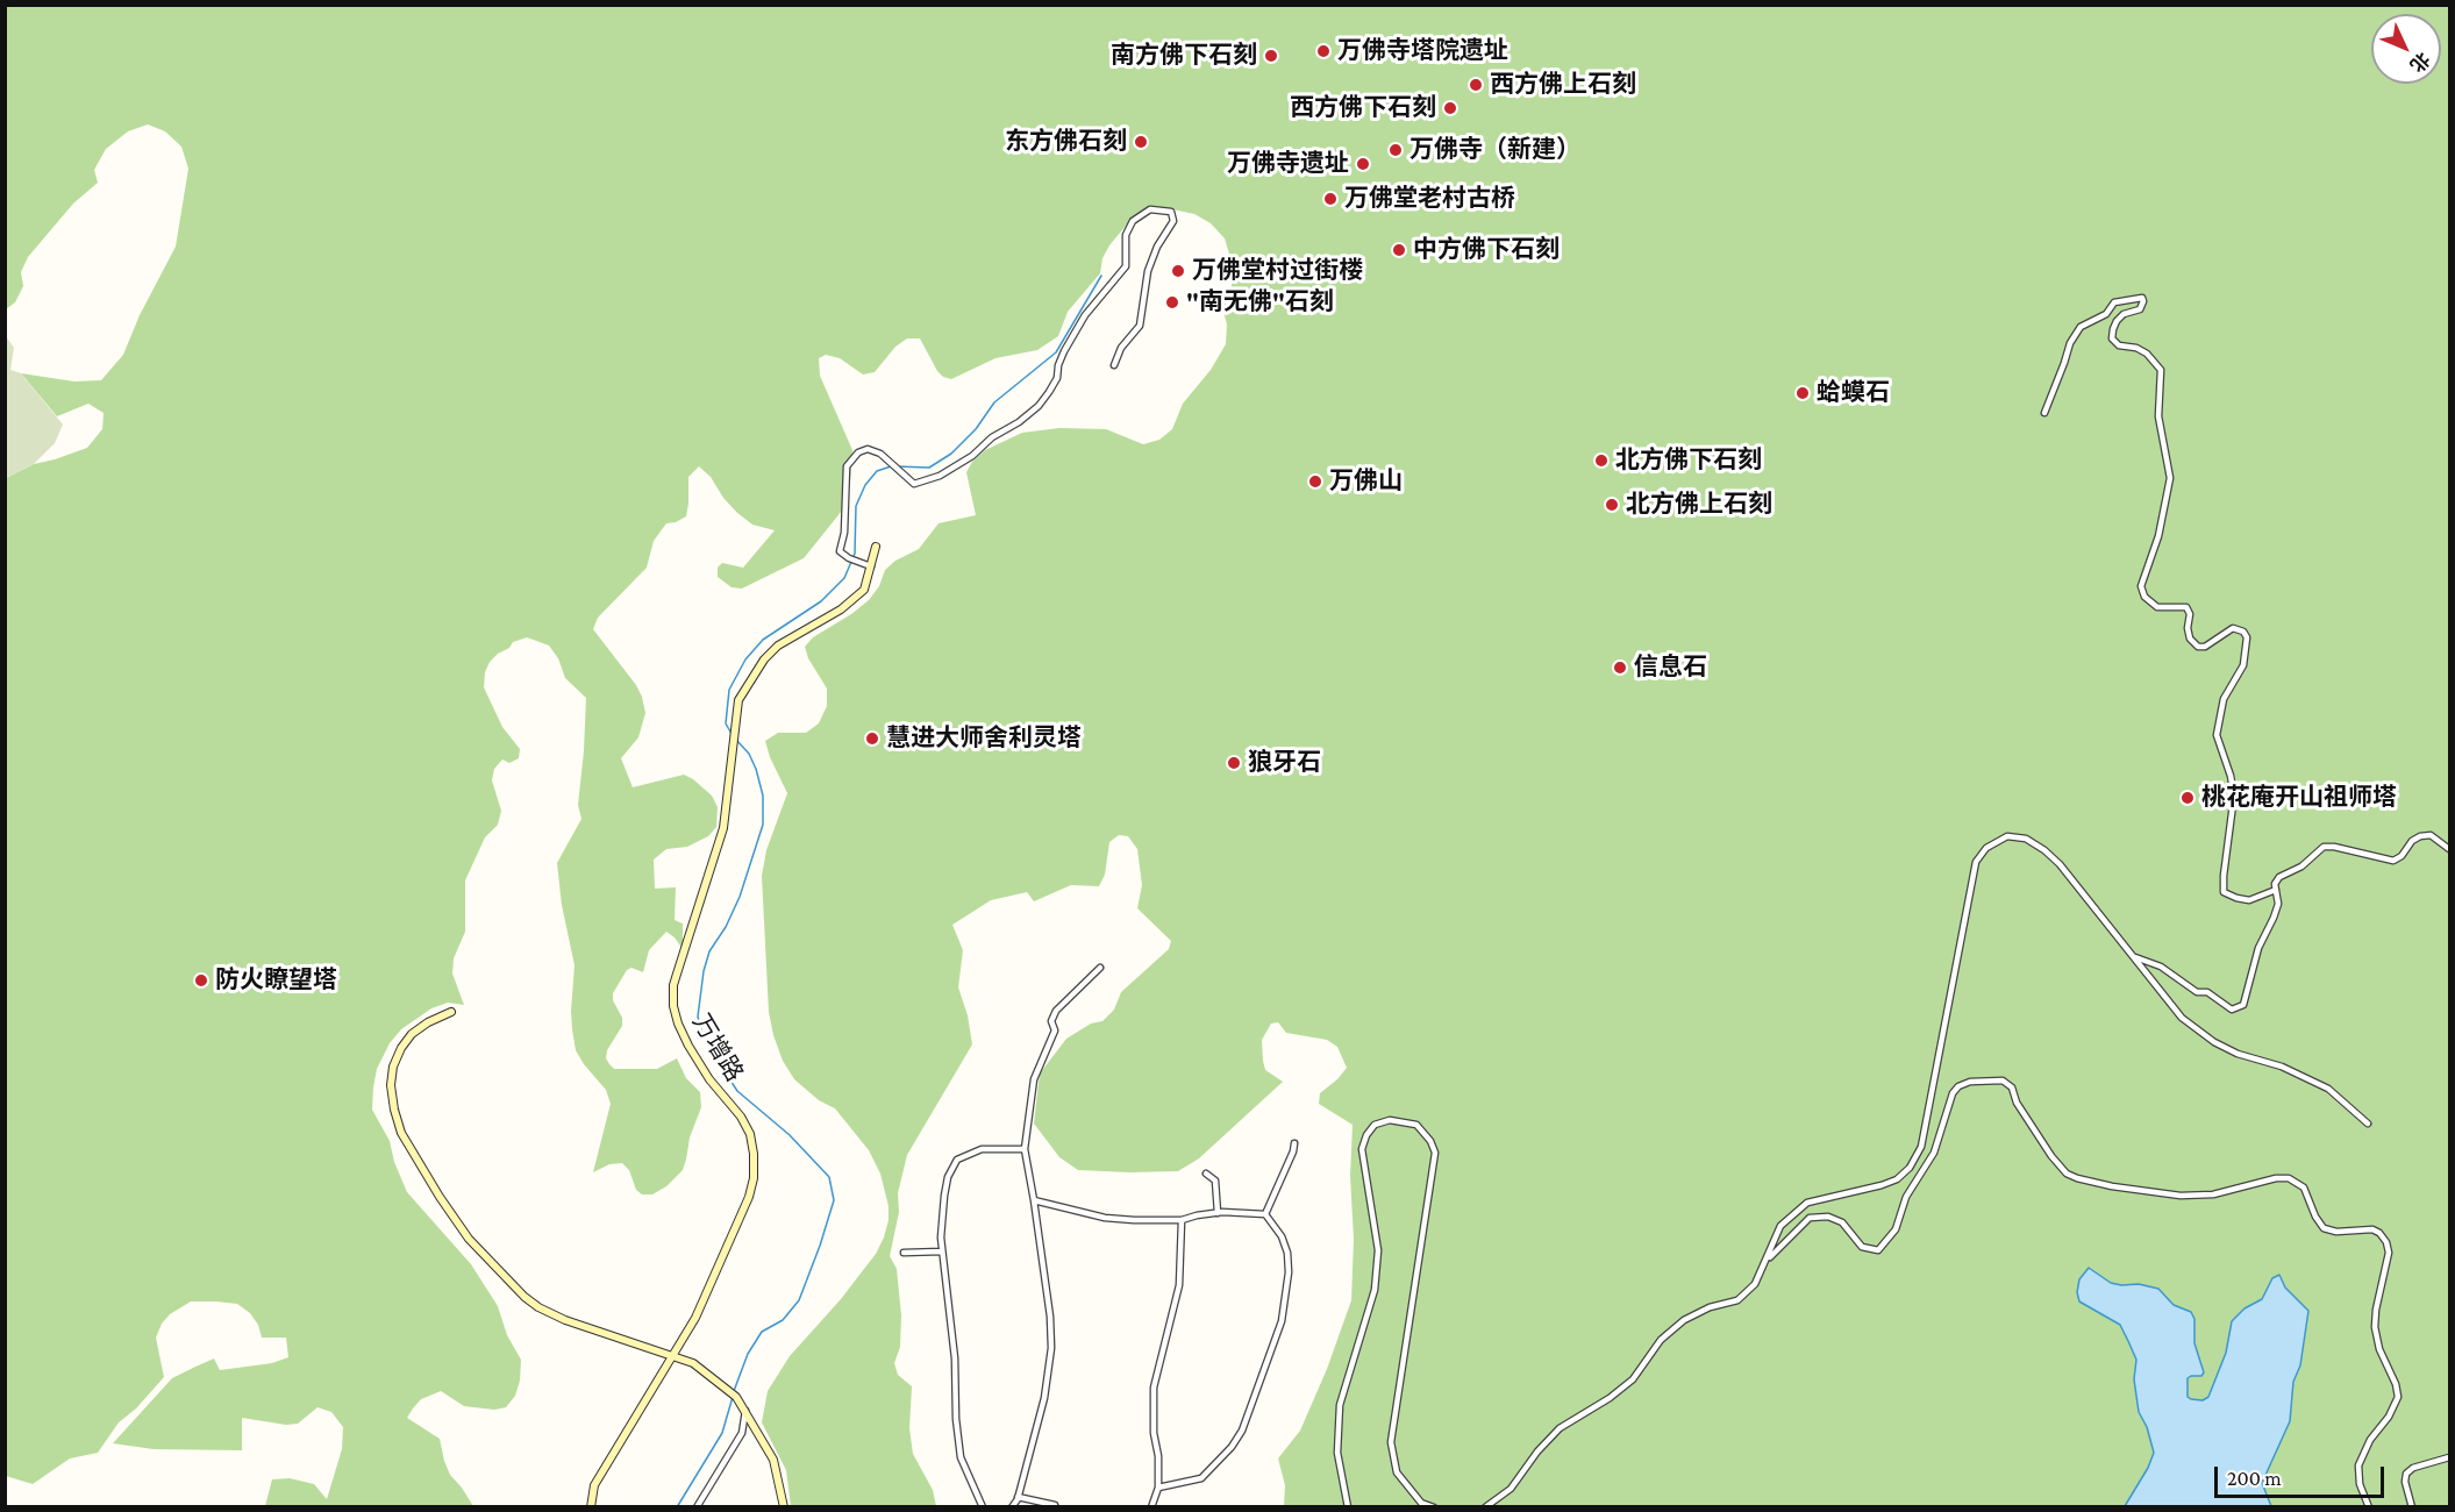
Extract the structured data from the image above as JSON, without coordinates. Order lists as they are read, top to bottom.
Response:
{
  "streets": {
    "street": ["万增路"]
  },
  "places": [
    "万佛寺塔院遗址",
    "南方佛下石刻",
    "西方佛上石刻",
    "西方佛下石刻",
    "东方佛石刻",
    "万佛寺（新建）",
    "万佛寺遗址",
    "万佛堂老村古桥",
    "中方佛下石刻",
    "万佛堂村过街楼",
    "\"南无佛\"石刻",
    "蛤蟆石",
    "北方佛下石刻",
    "万佛山",
    "北方佛上石刻",
    "信息石",
    "慧进大师舍利灵塔",
    "狼牙石",
    "桃花庵开山祖师塔",
    "防火瞭望塔"
  ],
  "scale_bar": "200 m",
  "north": "bottom right"
}
